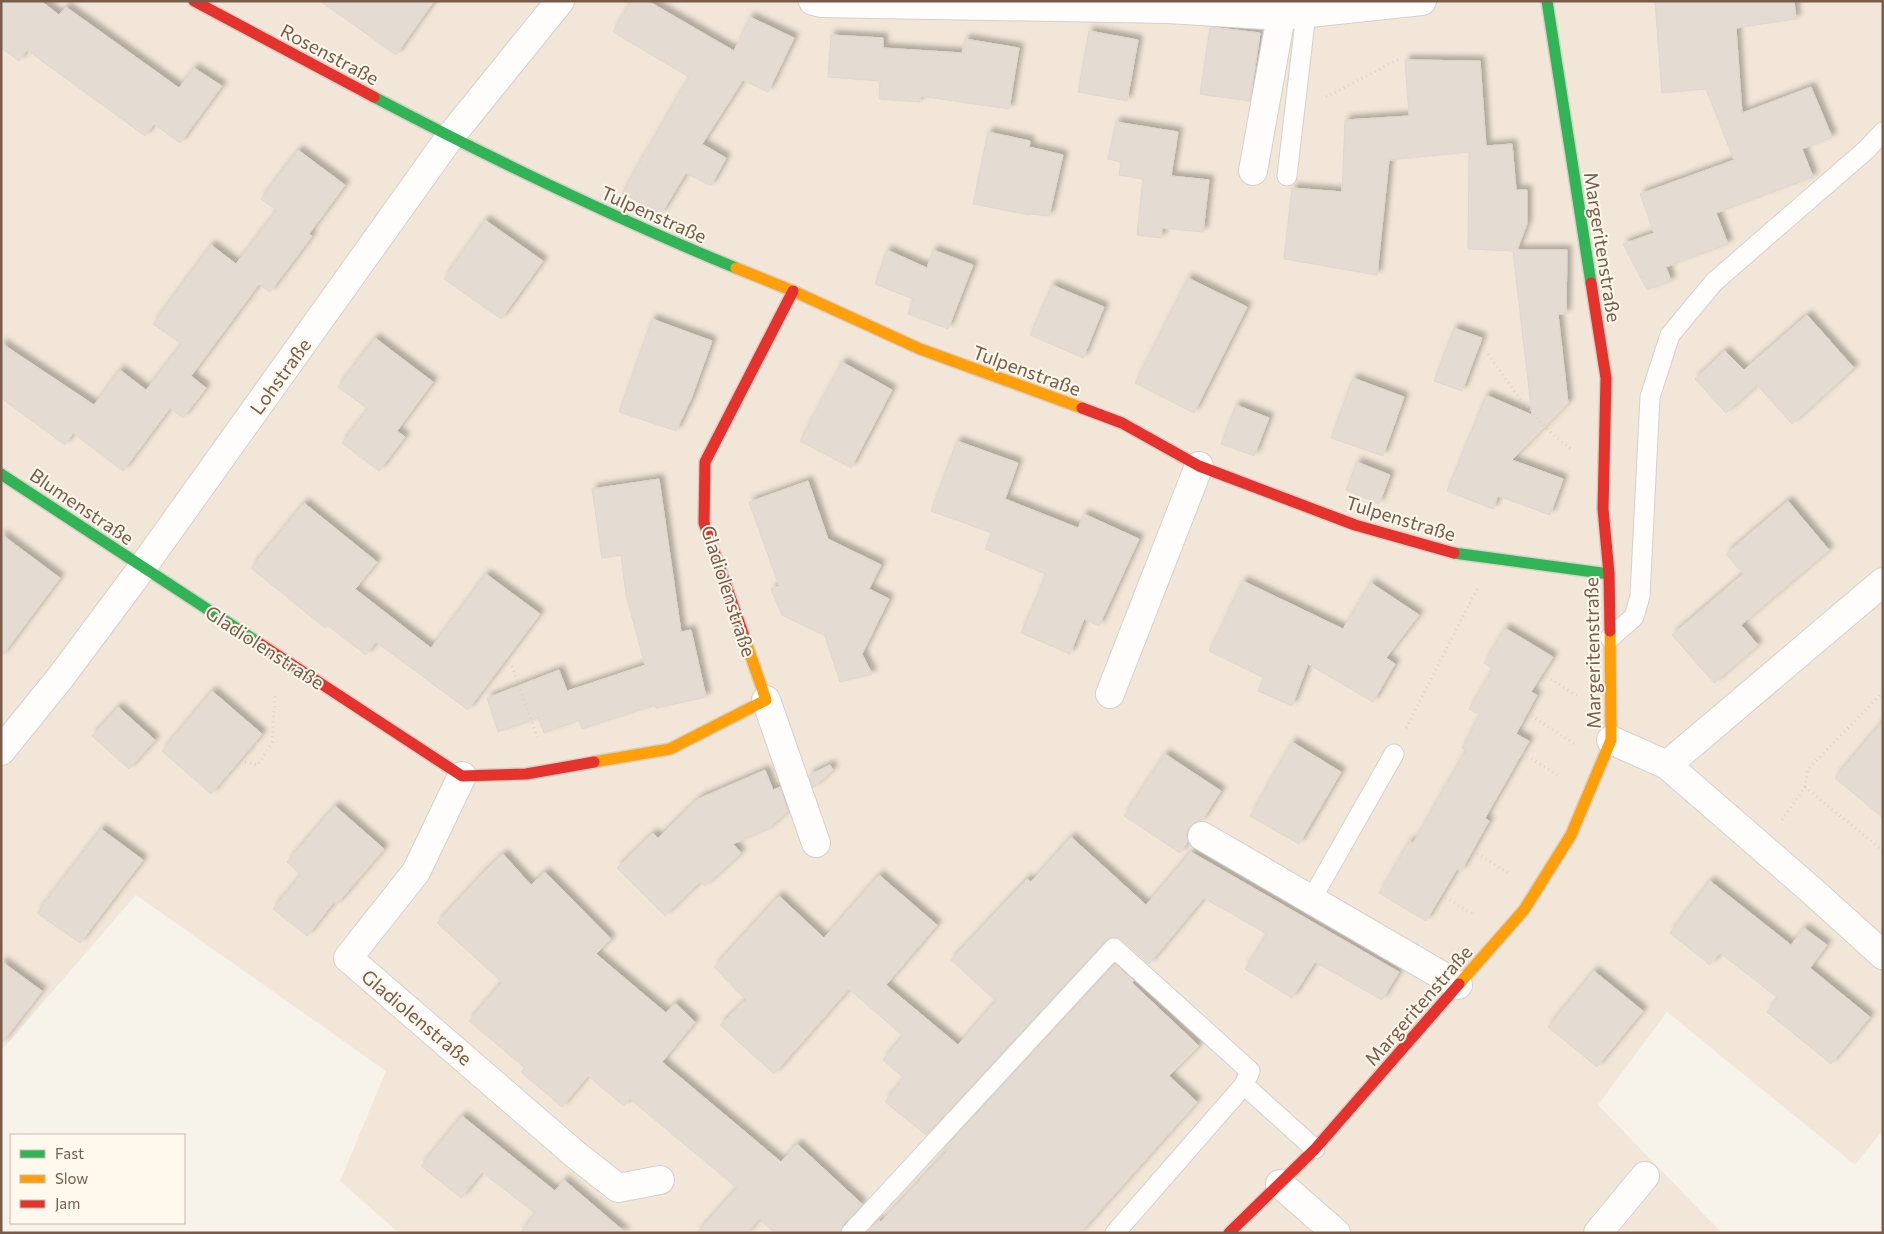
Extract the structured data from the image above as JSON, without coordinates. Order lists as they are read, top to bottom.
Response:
{
  "streets": {
    "street": [
      "Rosenstraße",
      "Tulpenstraße",
      "Margeritenstraße",
      "Lohstraße",
      "Blumenstraße",
      "Gladiolenstraße"
    ]
  },
  "crossings": [
    ["Rosenstraße", "Tulpenstraße"],
    ["Rosenstraße", "Lohstraße"],
    ["Tulpenstraße", "Margeritenstraße"],
    ["Tulpenstraße", "Lohstraße"],
    ["Tulpenstraße", "Gladiolenstraße"],
    ["Lohstraße", "Blumenstraße"],
    ["Lohstraße", "Gladiolenstraße"],
    ["Blumenstraße", "Gladiolenstraße"]
  ],
  "legend": ["Fast", "Slow", "Jam"]
}
